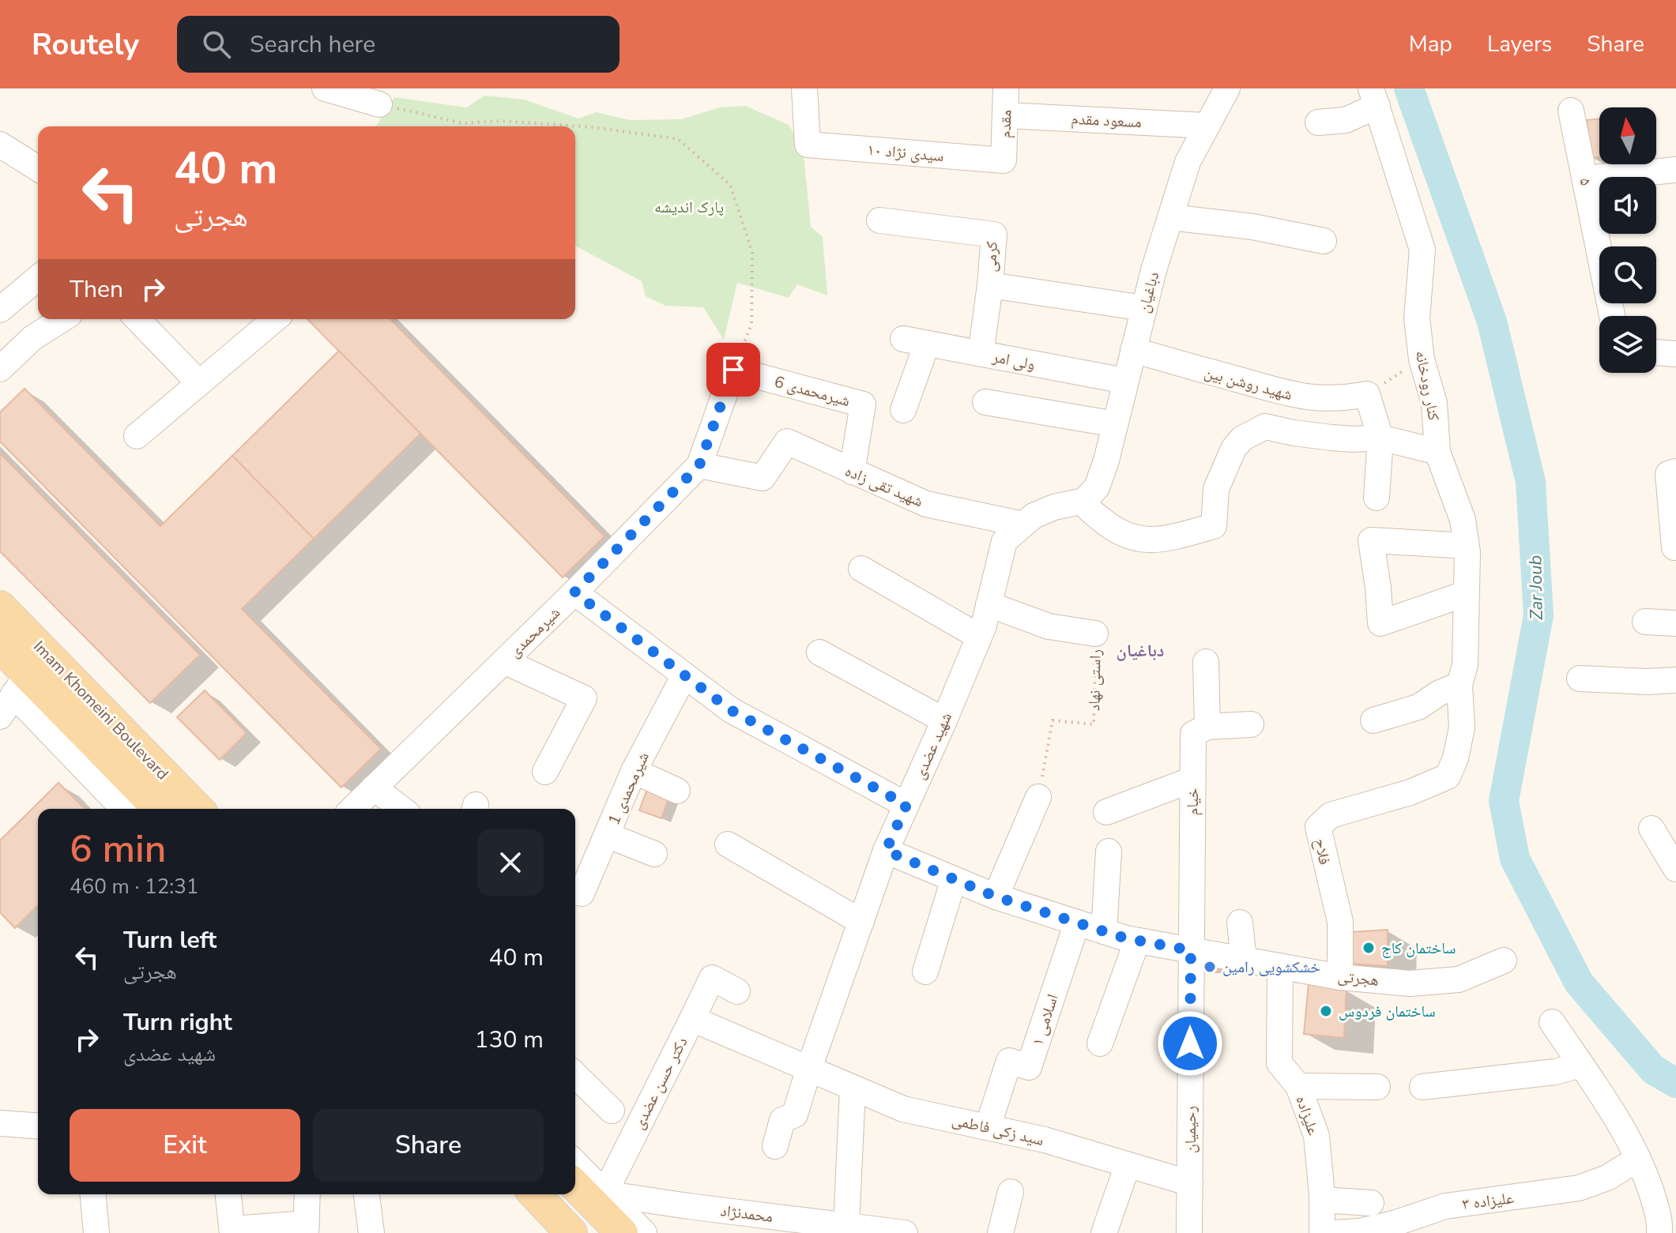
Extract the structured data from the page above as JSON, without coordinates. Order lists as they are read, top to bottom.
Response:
{
  "streets": {
    "main road": ["Imam Khomeini Boulevard"],
    "street": [
      "مسعود مقدم",
      "مقدم",
      "سیدی نژاد ۱۰",
      "۵",
      "کرمی",
      "دباغیان",
      "ولی امر",
      "شهید روشن بین",
      "کنار رودخانه",
      "شیرمحمدی 6",
      "شهید تقی زاده",
      "شیرمحمدی",
      "راستی نهاد",
      "شهید عضدی",
      "شیرمحمدی 1",
      "خیام",
      "فلاح",
      "هجرتی",
      "اسلامی ۱",
      "دکتر حسن عضدی",
      "علیزاده",
      "سید زکی فاطمی",
      "رحیمیان",
      "علیزاده ۳",
      "محمدنژاد"
    ]
  },
  "crossings": [
    ["مسعود مقدم", "مقدم"],
    ["مسعود مقدم", "دباغیان"],
    ["مقدم", "سیدی نژاد ۱۰"],
    ["کرمی", "ولی امر"],
    ["دباغیان", "ولی امر"],
    ["دباغیان", "شهید روشن بین"],
    ["دباغیان", "شهید عضدی"],
    ["کنار رودخانه", "فلاح"],
    ["شیرمحمدی 6", "شهید تقی زاده"],
    ["شیرمحمدی 6", "شیرمحمدی"],
    ["شهید تقی زاده", "شیرمحمدی"],
    ["شهید تقی زاده", "شهید عضدی"],
    ["راستی نهاد", "شهید عضدی"],
    ["شهید عضدی", "هجرتی"],
    ["شهید عضدی", "دکتر حسن عضدی"],
    ["شهید عضدی", "سید زکی فاطمی"],
    ["خیام", "هجرتی"],
    ["خیام", "رحیمیان"],
    ["فلاح", "هجرتی"],
    ["هجرتی", "اسلامی ۱"],
    ["هجرتی", "علیزاده"],
    ["هجرتی", "رحیمیان"],
    ["اسلامی ۱", "سید زکی فاطمی"],
    ["دکتر حسن عضدی", "سید زکی فاطمی"],
    ["دکتر حسن عضدی", "محمدنژاد"],
    ["سید زکی فاطمی", "رحیمیان"]
  ],
  "districts": ["دباغیان"],
  "water": ["Zar Joub"],
  "parks": ["پارک اندیشه"],
  "places": ["ساختمان کاج", "خشکشویی رامین", "ساختمان فردوس"],
  "north": "top",
  "page": {
    "header": "Routely",
    "search": "Search here",
    "nav": ["Map", "Layers", "Share"],
    "turn": ["40 m", "هجرتی"],
    "then": "Then",
    "heading": ["6 min", "460 m · 12:31"],
    "list": [
      {
        "name": "Turn left",
        "note": "هجرتی",
        "value": "40 m"
      },
      {
        "name": "Turn right",
        "note": "شهید عضدی",
        "value": "130 m"
      }
    ],
    "buttons": ["Exit", "Share"]
  }
}
